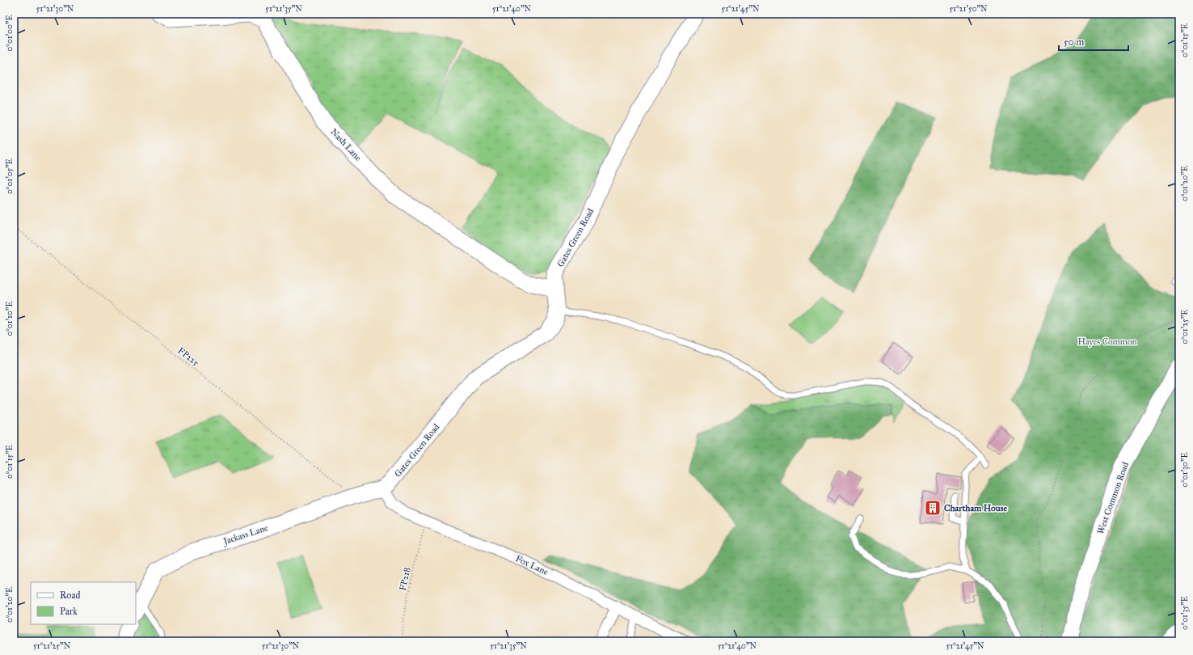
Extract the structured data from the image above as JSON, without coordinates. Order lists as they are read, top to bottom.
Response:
{
  "streets": {
    "street": [
      "Nash Lane",
      "Gates Green Road",
      "West Common Road",
      "Jackass Lane",
      "Fox Lane"
    ],
    "path": ["FP225", "FP218"]
  },
  "crossings": [
    ["Nash Lane", "Gates Green Road"],
    ["Gates Green Road", "Jackass Lane"],
    ["Gates Green Road", "Fox Lane"],
    ["FP225", "Jackass Lane"],
    ["Jackass Lane", "Fox Lane"],
    ["Fox Lane", "FP218"]
  ],
  "parks": ["Hayes Common"],
  "places": {
    "building": ["Chartham House"]
  },
  "legend": ["Road", "Park"],
  "scale_bar": "50 m",
  "coordinates": [
    "51°21'30\"N",
    "51°21'35\"N",
    "51°21'40\"N",
    "51°21'45\"N",
    "51°21'50\"N",
    "0°01'00\"E",
    "0°01'15\"E",
    "0°01'05\"E",
    "0°01'20\"E",
    "0°01'10\"E",
    "0°01'25\"E",
    "0°01'30\"E",
    "0°01'35\"E",
    "51°21'25\"N"
  ]
}
